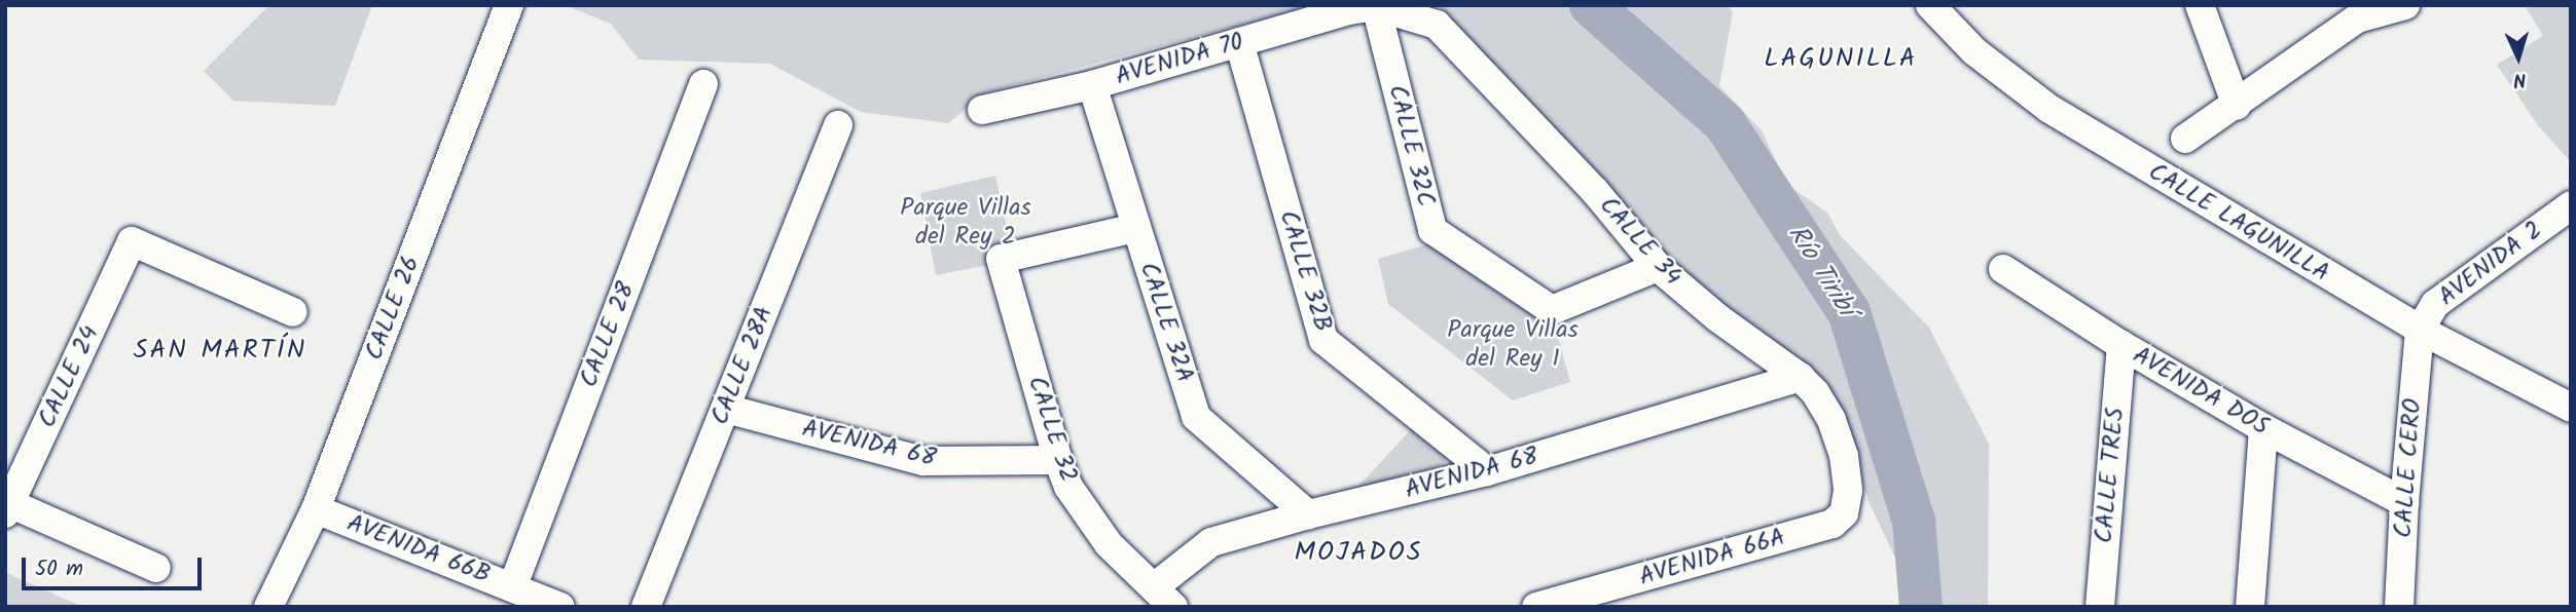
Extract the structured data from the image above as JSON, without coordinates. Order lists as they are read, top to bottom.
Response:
{
  "streets": {
    "street": [
      "AVENIDA 70",
      "CALLE 32C",
      "CALLE LAGUNILLA",
      "CALLE 34",
      "AVENIDA 2",
      "CALLE 32B",
      "CALLE 26",
      "CALLE 32A",
      "CALLE 28",
      "CALLE 28A",
      "CALLE 24",
      "AVENIDA DOS",
      "CALLE 32",
      "AVENIDA 68",
      "CALLE CERO",
      "CALLE TRES",
      "AVENIDA 66B",
      "AVENIDA 66A"
    ]
  },
  "crossings": [
    ["AVENIDA 70", "CALLE 32C"],
    ["AVENIDA 70", "CALLE 34"],
    ["AVENIDA 70", "CALLE 32B"],
    ["AVENIDA 70", "CALLE 32A"],
    ["CALLE 32C", "CALLE 34"],
    ["CALLE LAGUNILLA", "AVENIDA 2"],
    ["CALLE LAGUNILLA", "CALLE CERO"],
    ["CALLE 34", "AVENIDA 68"],
    ["CALLE 34", "AVENIDA 66A"],
    ["AVENIDA 2", "CALLE CERO"],
    ["CALLE 32B", "AVENIDA 68"],
    ["CALLE 26", "AVENIDA 66B"],
    ["CALLE 32A", "CALLE 32"],
    ["CALLE 32A", "AVENIDA 68"],
    ["CALLE 28", "AVENIDA 66B"],
    ["CALLE 28A", "AVENIDA 68"],
    ["AVENIDA DOS", "CALLE CERO"],
    ["AVENIDA DOS", "CALLE TRES"],
    ["CALLE 32", "AVENIDA 68"]
  ],
  "districts": ["LAGUNILLA", "SAN MARTÍN", "MOJADOS"],
  "water": ["Río Tiribí"],
  "parks": ["Parque Villas del Rey 2", "Parque Villas del Rey 1"],
  "scale_bar": "50 m",
  "north": "bottom"
}
